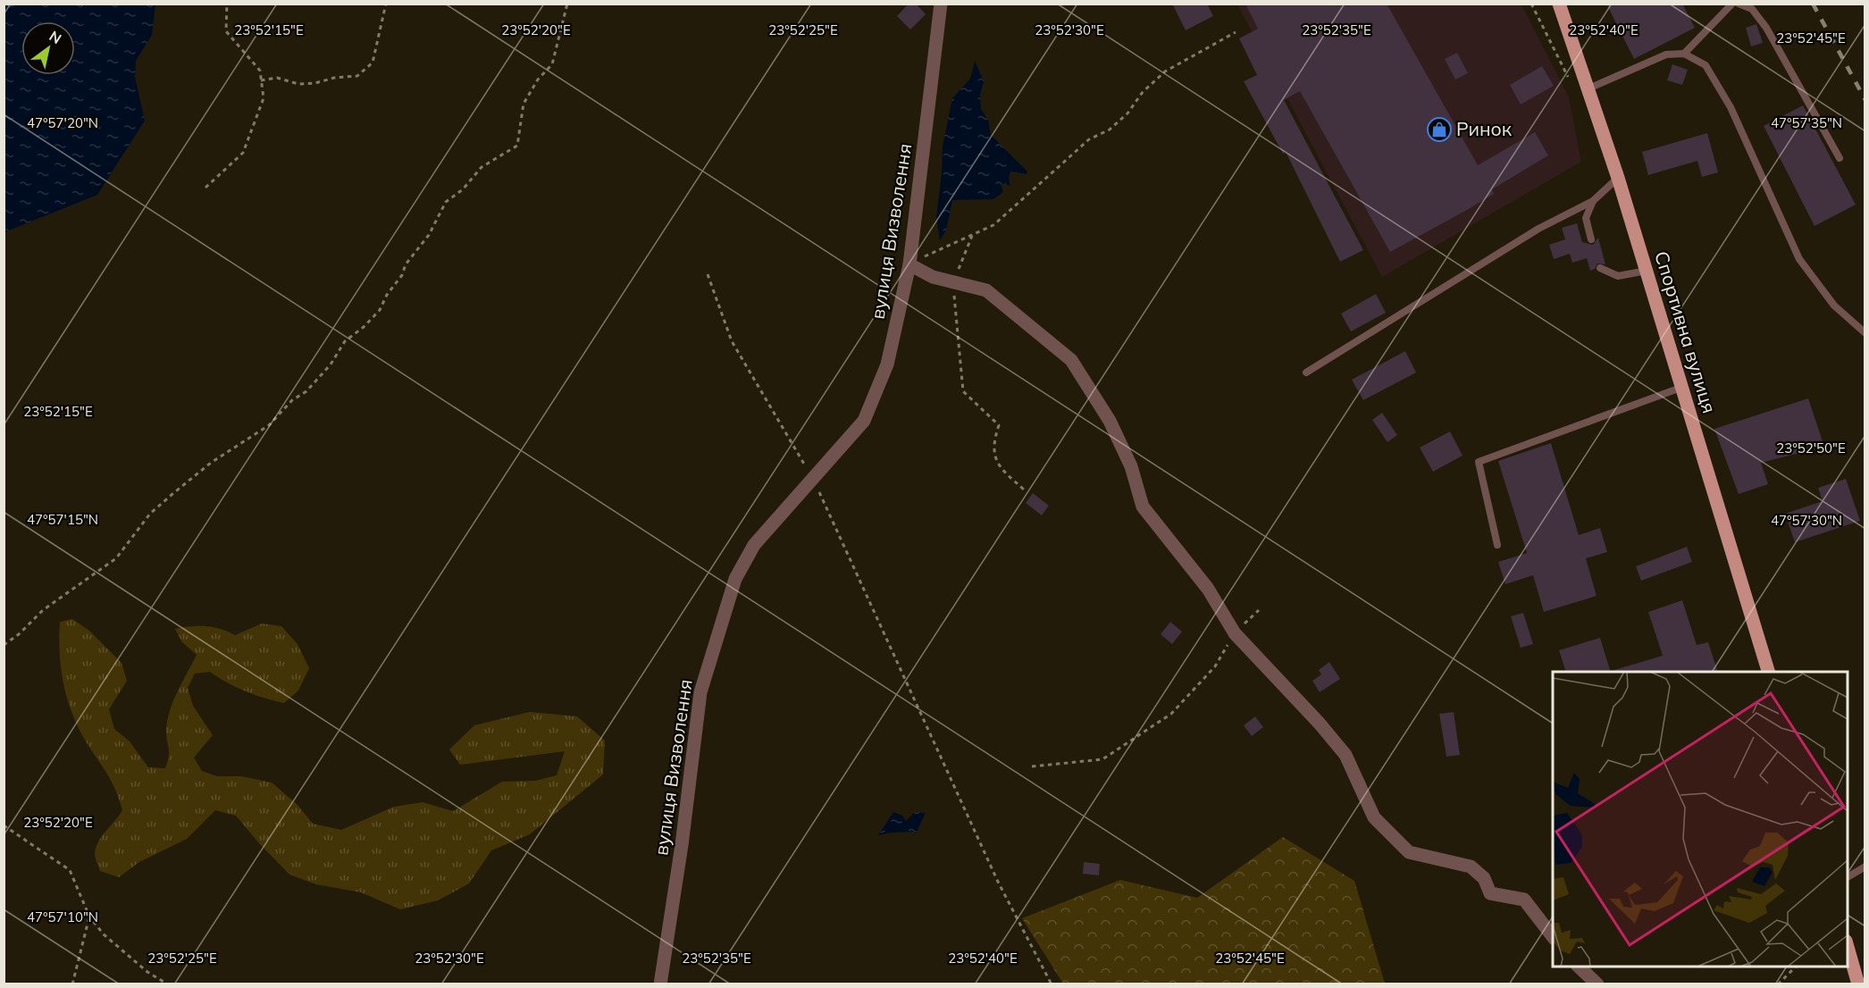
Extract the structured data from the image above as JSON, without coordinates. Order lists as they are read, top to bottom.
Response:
{
  "streets": {
    "main road": ["Спортивна вулиця"],
    "street": ["вулиця Визволення"]
  },
  "places": {
    "shop": ["Ринок"]
  },
  "north": "top right",
  "coordinates": [
    "23°52'15\"E",
    "23°52'20\"E",
    "23°52'25\"E",
    "23°52'30\"E",
    "23°52'35\"E",
    "23°52'40\"E",
    "23°52'45\"E",
    "47°57'20\"N",
    "47°57'35\"N",
    "23°52'50\"E",
    "47°57'15\"N",
    "47°57'30\"N",
    "47°57'10\"N"
  ]
}
